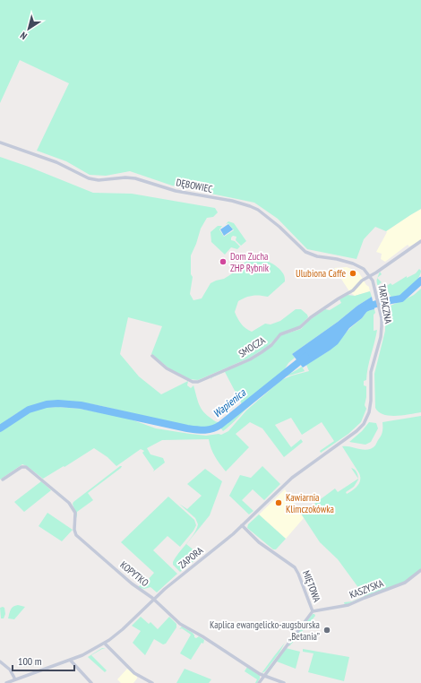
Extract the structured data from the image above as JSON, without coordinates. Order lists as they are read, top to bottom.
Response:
{
  "streets": {
    "street": [
      "DĘBOWIEC",
      "TARTACZNA",
      "SMOCZA",
      "ZAPORA",
      "KOPYTKO",
      "MIĘTOWA",
      "KASZYSKA"
    ]
  },
  "crossings": [
    ["DĘBOWIEC", "TARTACZNA"],
    ["DĘBOWIEC", "SMOCZA"],
    ["TARTACZNA", "SMOCZA"],
    ["TARTACZNA", "ZAPORA"],
    ["ZAPORA", "KOPYTKO"],
    ["ZAPORA", "MIĘTOWA"],
    ["KOPYTKO", "MIĘTOWA"],
    ["MIĘTOWA", "KASZYSKA"]
  ],
  "water": ["Wapienica"],
  "places": [
    "Dom Zucha ZHP Rybnik",
    "Ulubiona Caffe",
    "Kawiarnia Klimczokówka",
    "Kaplica ewangelicko-augsburska „Betania”"
  ],
  "scale_bar": "100 m",
  "north": "bottom left"
}
